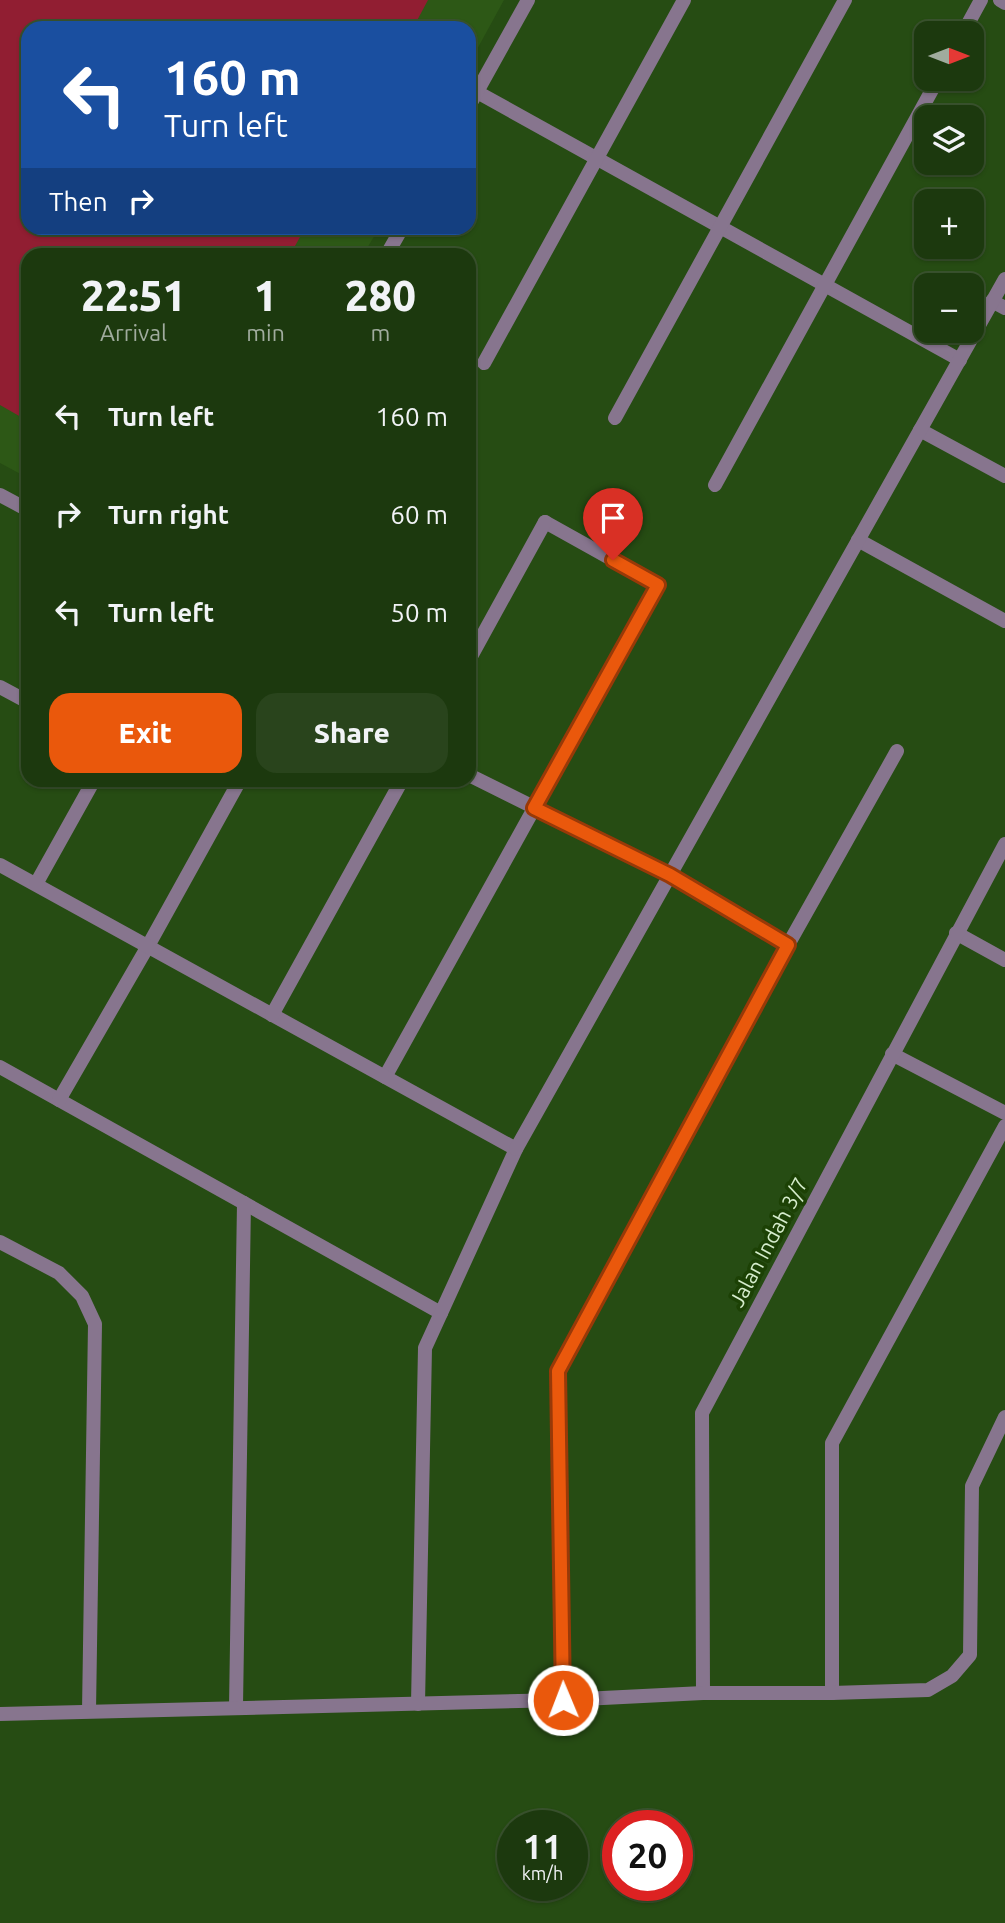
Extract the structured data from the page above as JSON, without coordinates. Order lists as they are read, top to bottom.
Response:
{
  "streets": {
    "street": ["Jalan Indah 3/7"]
  },
  "north": "right",
  "page": {
    "map_buttons": ["+", "−"],
    "turn": ["160 m", "Turn left"],
    "then": "Then",
    "eta": [
      "22:51",
      "Arrival",
      "1",
      "min",
      "280",
      "m"
    ],
    "list": [
      {
        "name": "Turn left",
        "value": "160 m"
      },
      {
        "name": "Turn right",
        "value": "60 m"
      },
      {
        "name": "Turn left",
        "value": "50 m"
      }
    ],
    "buttons": ["Exit", "Share"],
    "speed": "11 km/h",
    "limit": "20"
  }
}
